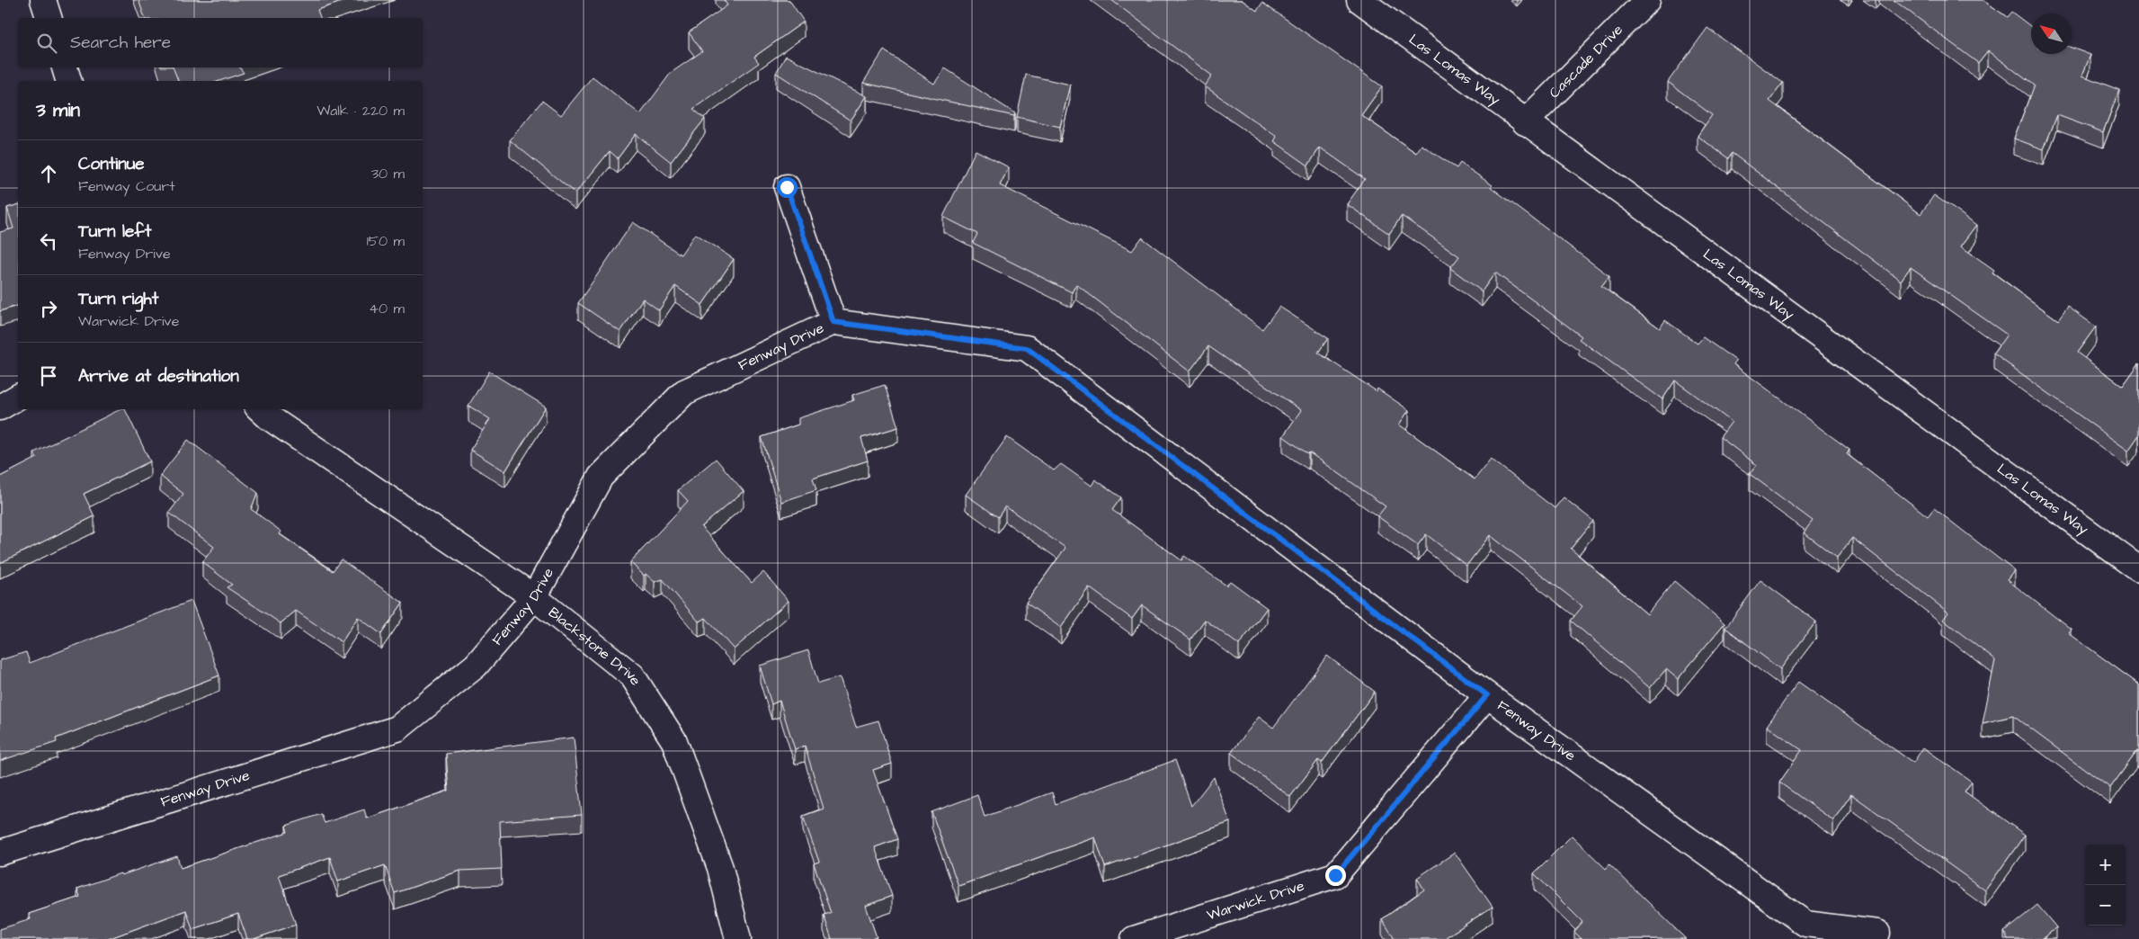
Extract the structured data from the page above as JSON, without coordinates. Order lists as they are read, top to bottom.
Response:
{
  "streets": {
    "street": [
      "Cascade Drive",
      "Las Lomas Way",
      "Fenway Drive",
      "Blackstone Drive",
      "Warwick Drive"
    ]
  },
  "crossings": [
    ["Cascade Drive", "Las Lomas Way"],
    ["Fenway Drive", "Blackstone Drive"],
    ["Fenway Drive", "Warwick Drive"]
  ],
  "north": "top left",
  "page": {
    "search": "Search here",
    "heading": ["3 min", "Walk · 220 m"],
    "list": [
      ["Continue", "Fenway Court", "30 m"],
      ["Turn left", "Fenway Drive", "150 m"],
      ["Turn right", "Warwick Drive", "40 m"],
      "Arrive at destination"
    ],
    "map_buttons": ["+", "−"]
  }
}
